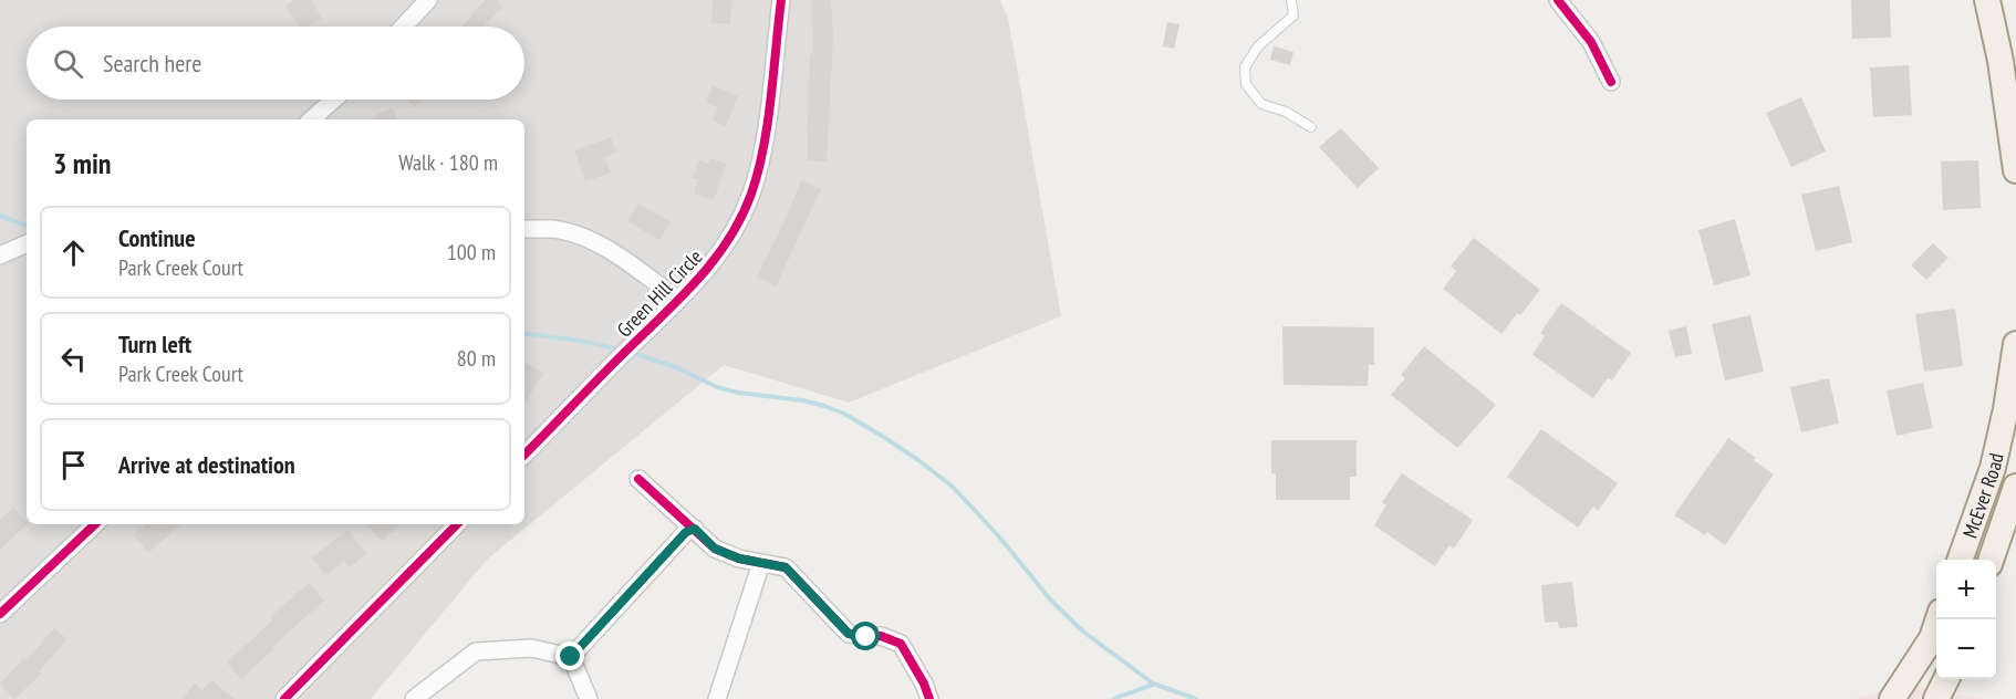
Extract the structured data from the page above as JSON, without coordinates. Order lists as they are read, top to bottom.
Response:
{
  "streets": {
    "main road": ["McEver Road"],
    "street": ["Green Hill Circle"]
  },
  "page": {
    "search": "Search here",
    "heading": ["3 min", "Walk · 180 m"],
    "list": [
      ["Continue", "Park Creek Court", "100 m"],
      ["Turn left", "Park Creek Court", "80 m"],
      "Arrive at destination"
    ],
    "map_buttons": ["+", "−"]
  }
}
